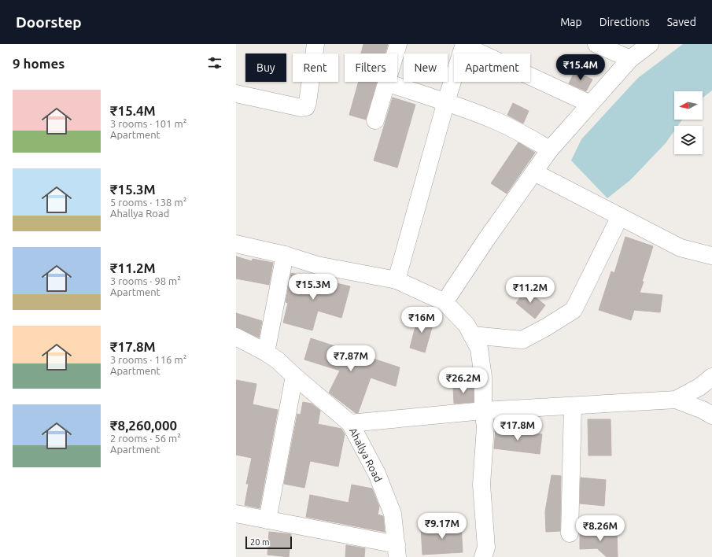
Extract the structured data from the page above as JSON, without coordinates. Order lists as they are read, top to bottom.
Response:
{
  "streets": {
    "street": ["Ahallya Road"]
  },
  "scale_bar": "20 m",
  "north": "left",
  "page": {
    "header": "Doorstep",
    "nav": ["Map", "Directions", "Saved"],
    "heading": "9 homes",
    "chip": [
      "Buy",
      "Rent",
      "Filters",
      "New",
      "Apartment"
    ],
    "price": [
      "₹15.4M",
      "₹15.3M",
      "₹11.2M",
      "₹16M",
      "₹7.87M",
      "₹26.2M",
      "₹17.8M",
      "₹9.17M",
      "₹8.26M"
    ],
    "list": [
      {
        "name": "₹15.4M",
        "note": "3 rooms · 101 m² · Apartment"
      },
      {
        "name": "₹15.3M",
        "note": "5 rooms · 138 m² · Ahallya Road"
      },
      {
        "name": "₹11.2M",
        "note": "3 rooms · 98 m² · Apartment"
      },
      {
        "name": "₹17.8M",
        "note": "3 rooms · 116 m² · Apartment"
      },
      {
        "name": "₹8,260,000",
        "note": "2 rooms · 56 m² · Apartment"
      }
    ],
    "scale": "20 m"
  }
}
